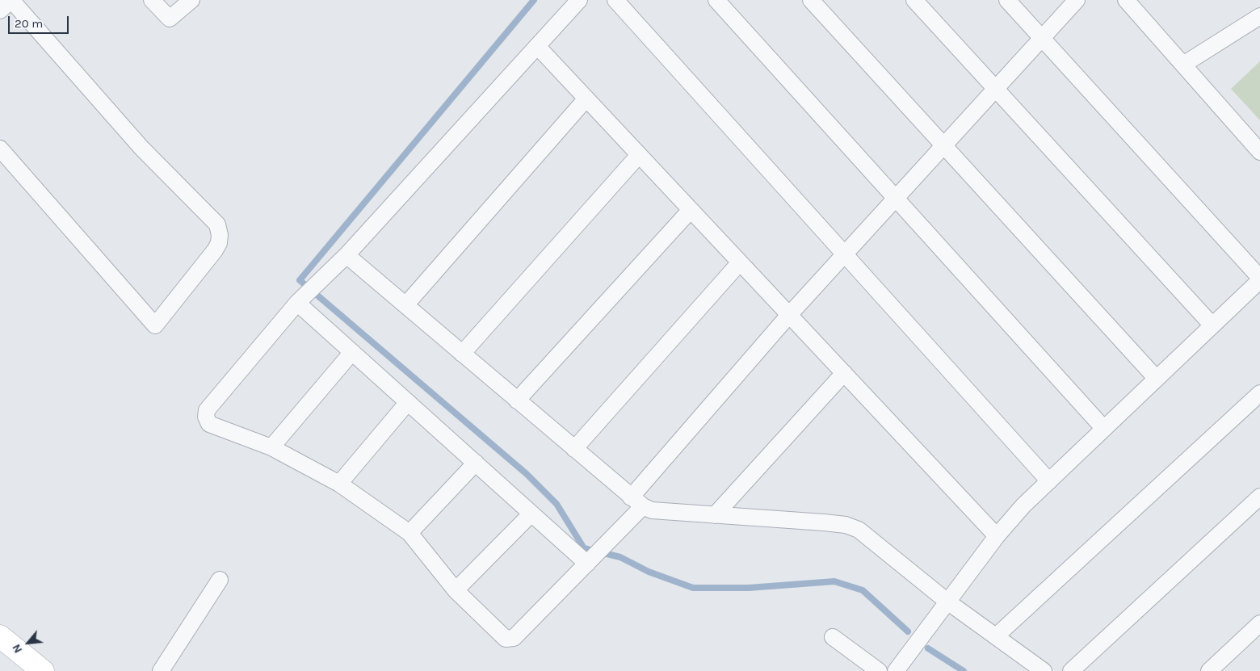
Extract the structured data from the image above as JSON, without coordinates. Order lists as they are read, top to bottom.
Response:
{
  "scale_bar": "20 m",
  "north": "bottom left"
}
